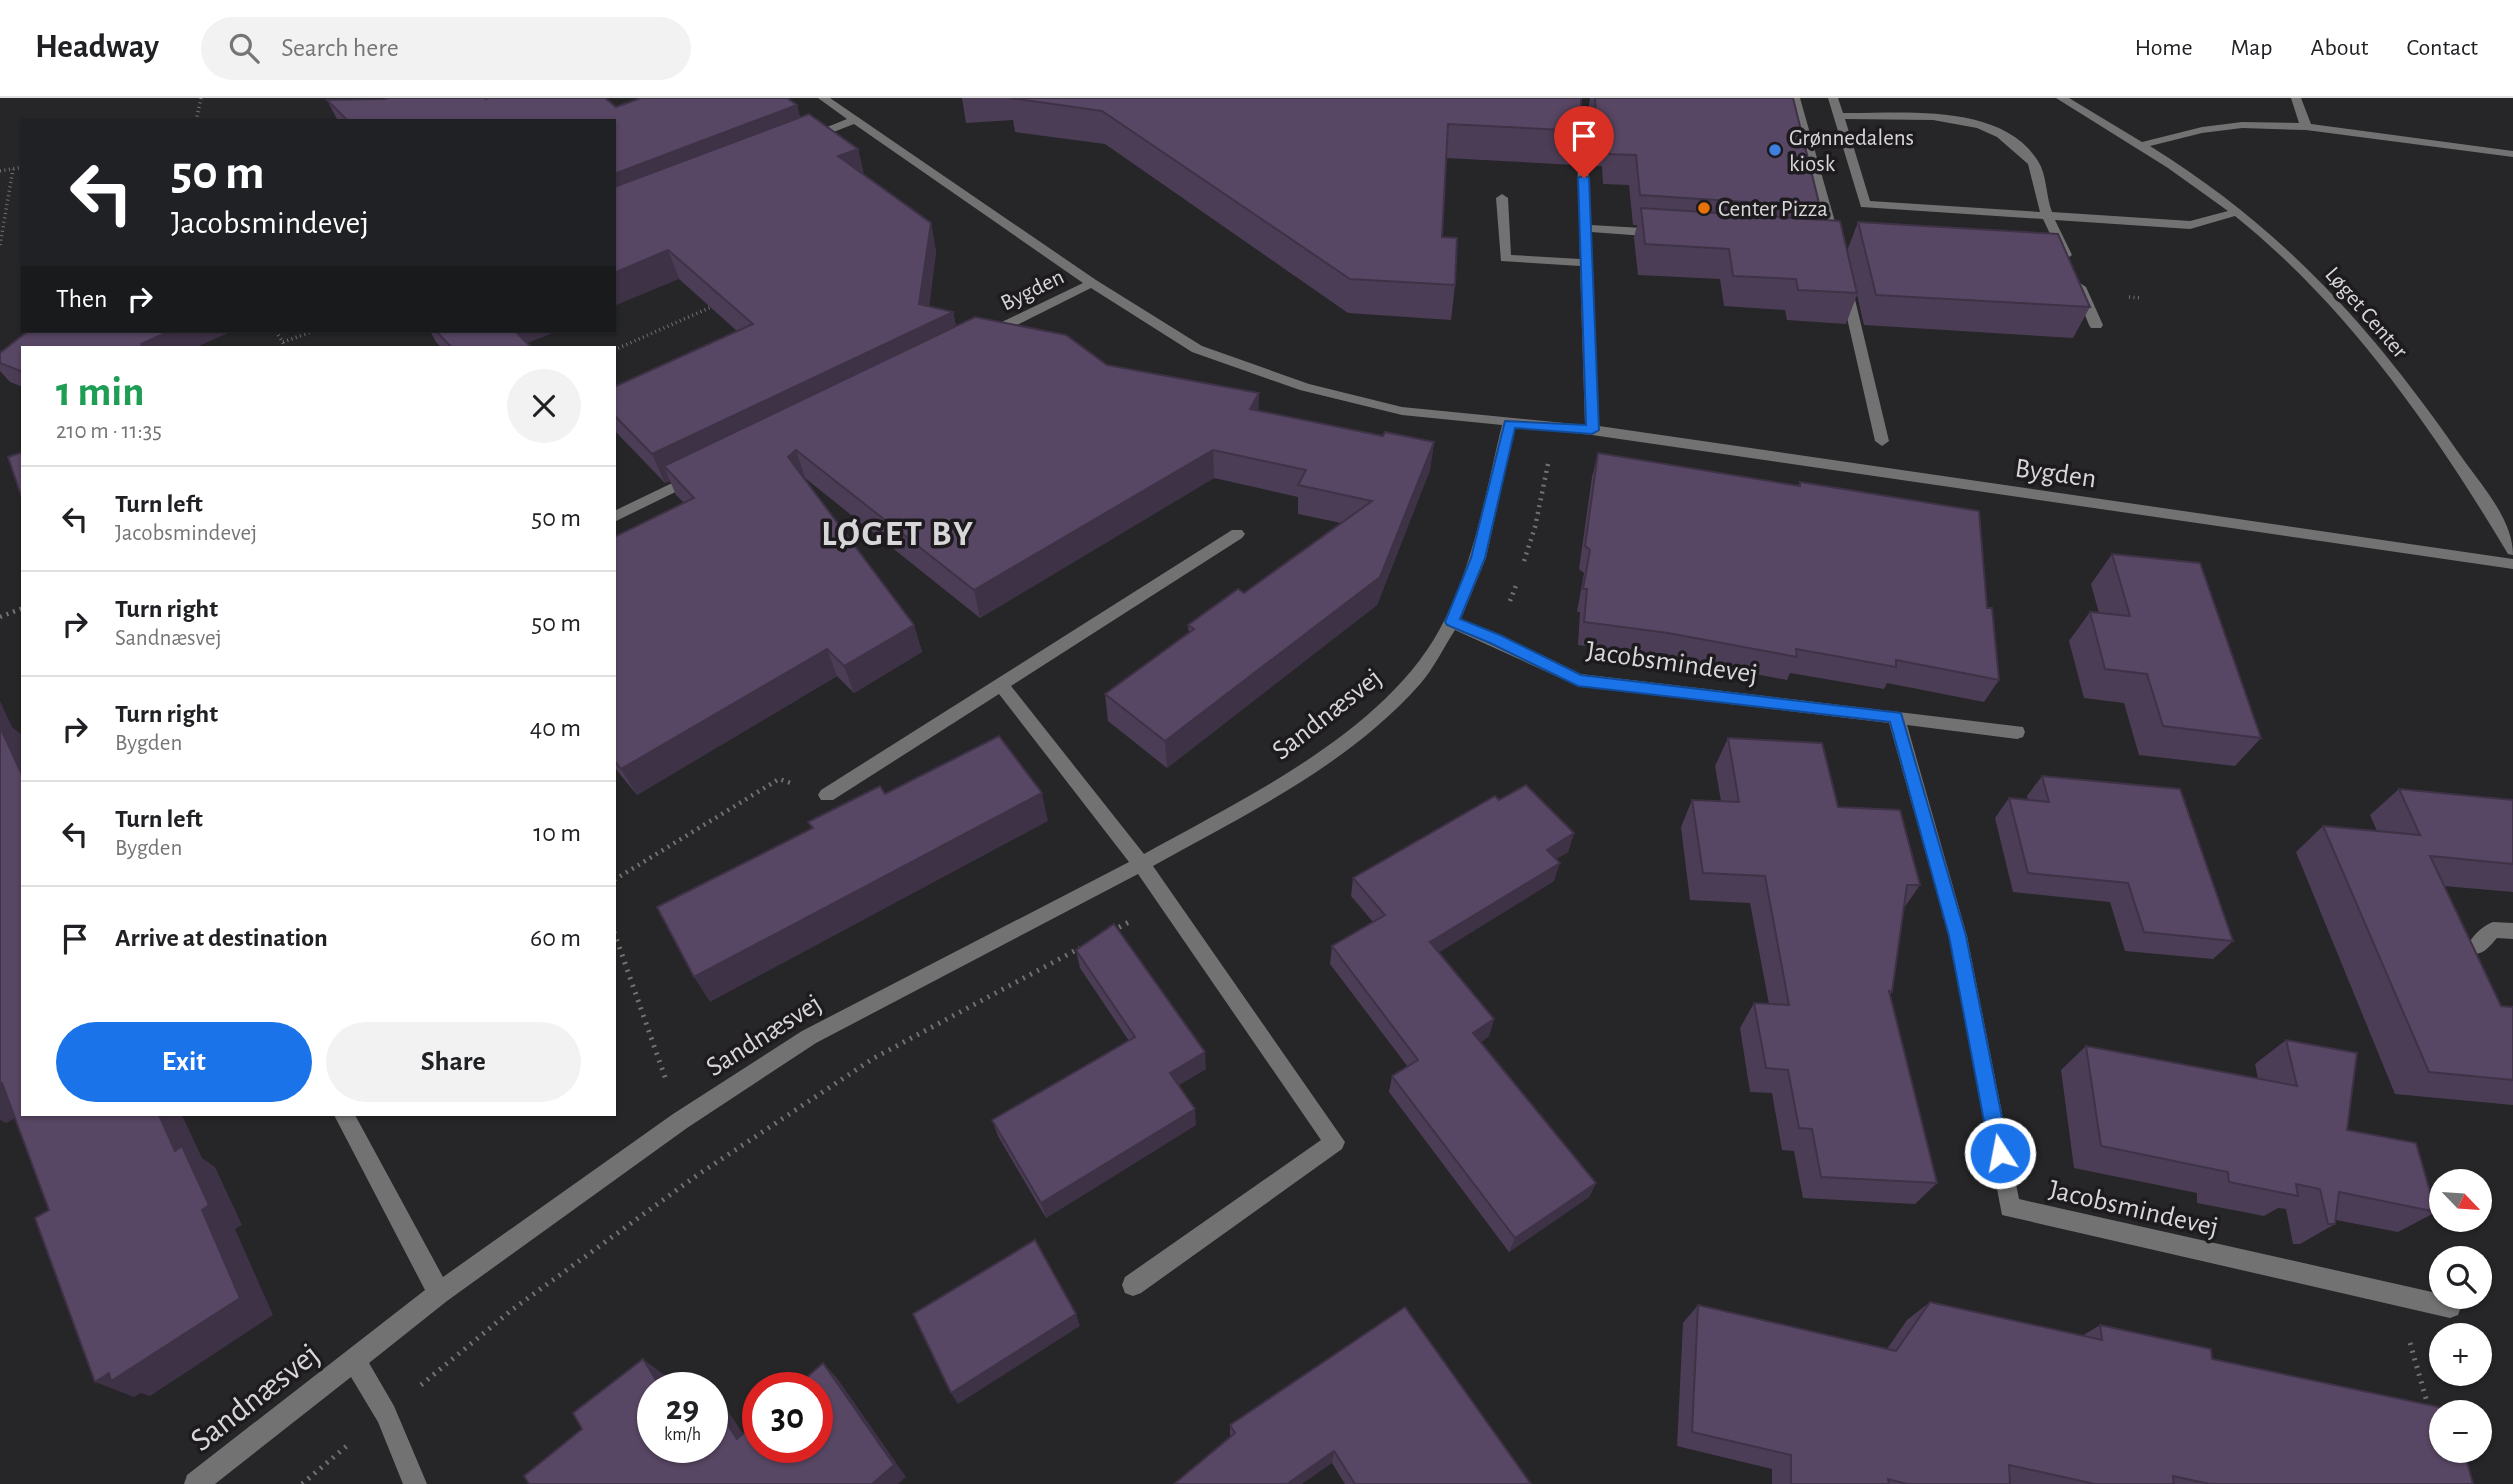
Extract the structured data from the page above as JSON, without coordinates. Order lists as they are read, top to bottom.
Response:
{
  "streets": {
    "street": [
      "Bygden",
      "Løget Center",
      "Jacobsmindevej",
      "Sandnæsvej"
    ]
  },
  "crossings": [
    ["Bygden", "Sandnæsvej"],
    ["Jacobsmindevej", "Sandnæsvej"]
  ],
  "districts": ["LØGET BY"],
  "places": ["Grønnedalens kiosk", "Center Pizza"],
  "north": "bottom right",
  "page": {
    "header": "Headway",
    "search": "Search here",
    "nav": [
      "Home",
      "Map",
      "About",
      "Contact"
    ],
    "turn": ["50 m", "Jacobsmindevej"],
    "then": "Then",
    "heading": ["1 min", "210 m · 11:35"],
    "list": [
      {
        "name": "Turn left",
        "note": "Jacobsmindevej",
        "value": "50 m"
      },
      {
        "name": "Turn right",
        "note": "Sandnæsvej",
        "value": "50 m"
      },
      {
        "name": "Turn right",
        "note": "Bygden",
        "value": "40 m"
      },
      {
        "name": "Turn left",
        "note": "Bygden",
        "value": "10 m"
      },
      {
        "name": "Arrive at destination",
        "value": "60 m"
      }
    ],
    "buttons": ["Exit", "Share"],
    "map_buttons": ["+", "−"],
    "speed": "29 km/h",
    "limit": "30"
  }
}
